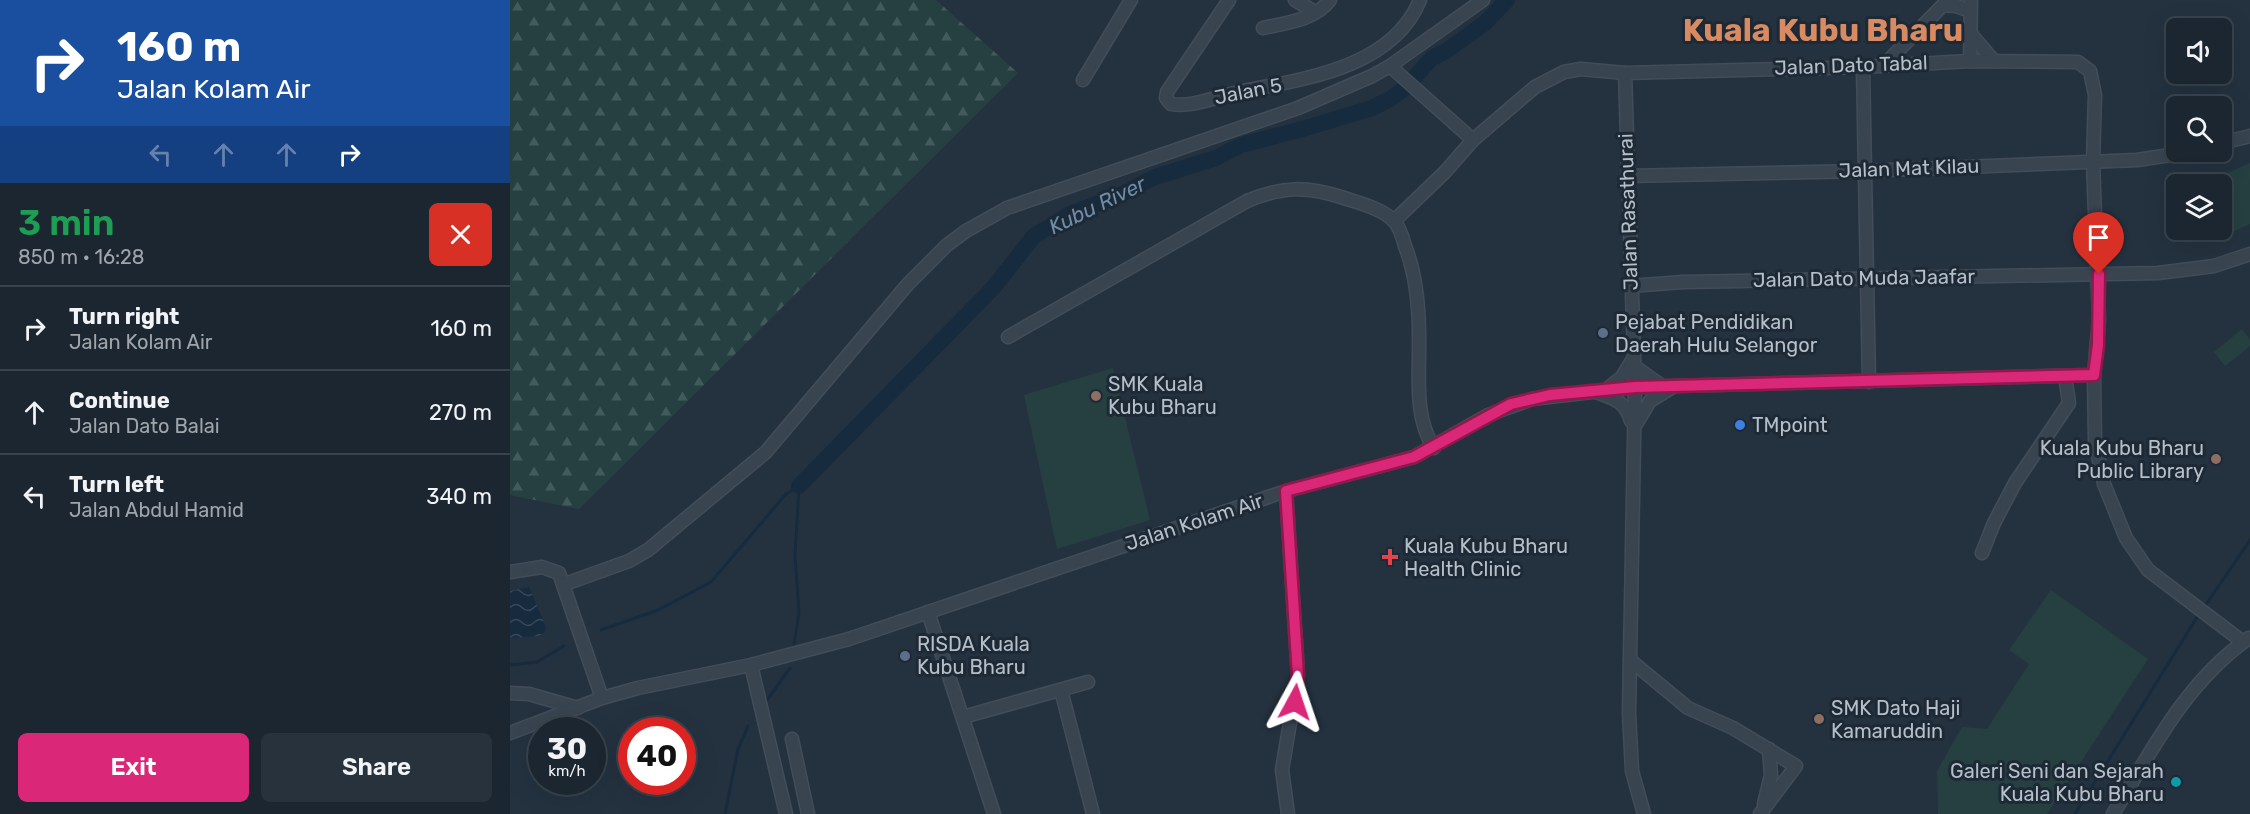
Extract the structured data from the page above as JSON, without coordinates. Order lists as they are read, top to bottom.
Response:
{
  "streets": {
    "street": [
      "Jalan Dato Tabal",
      "Jalan 5",
      "Jalan Mat Kilau",
      "Jalan Rasathurai",
      "Jalan Dato Muda Jaafar",
      "Jalan Kolam Air"
    ]
  },
  "crossings": [
    ["Jalan Dato Tabal", "Jalan Mat Kilau"],
    ["Jalan Dato Tabal", "Jalan Rasathurai"],
    ["Jalan Mat Kilau", "Jalan Rasathurai"],
    ["Jalan Rasathurai", "Jalan Dato Muda Jaafar"],
    ["Jalan Rasathurai", "Jalan Kolam Air"]
  ],
  "districts": ["Kuala Kubu Bharu"],
  "water": ["Kubu River"],
  "places": {
    "other": [
      "Pejabat Pendidikan Daerah Hulu Selangor",
      "SMK Kuala Kubu Bharu",
      "TMpoint",
      "Kuala Kubu Bharu Public Library",
      "RISDA Kuala Kubu Bharu",
      "SMK Dato Haji Kamaruddin",
      "Galeri Seni dan Sejarah Kuala Kubu Bharu"
    ],
    "health": ["Kuala Kubu Bharu Health Clinic"]
  },
  "page": {
    "turn": ["160 m", "Jalan Kolam Air"],
    "heading": ["3 min", "850 m · 16:28"],
    "list": [
      {
        "name": "Turn right",
        "note": "Jalan Kolam Air",
        "value": "160 m"
      },
      {
        "name": "Continue",
        "note": "Jalan Dato Balai",
        "value": "270 m"
      },
      {
        "name": "Turn left",
        "note": "Jalan Abdul Hamid",
        "value": "340 m"
      }
    ],
    "speed": "30 km/h",
    "limit": "40",
    "buttons": ["Exit", "Share"]
  }
}
